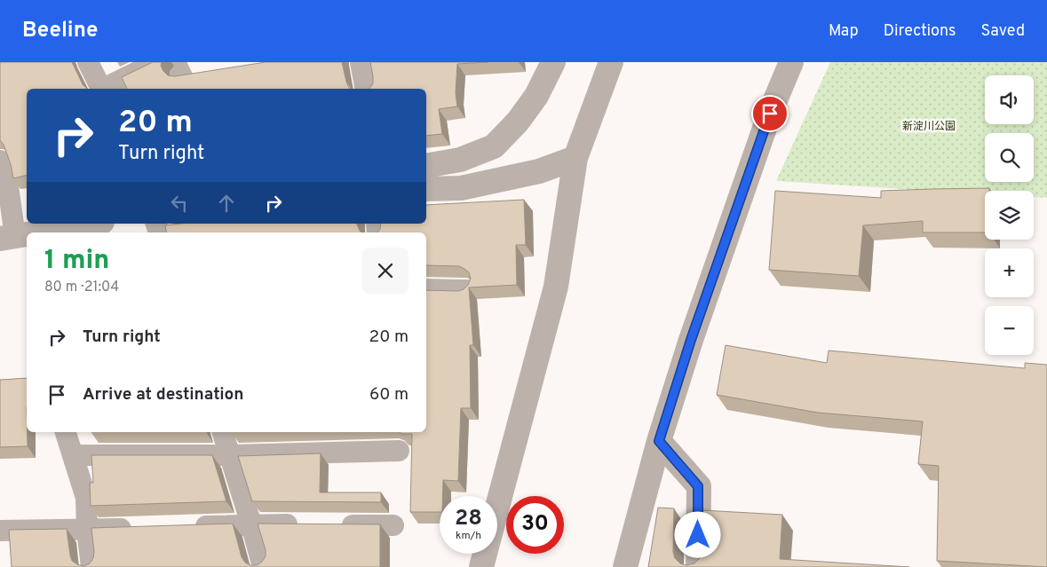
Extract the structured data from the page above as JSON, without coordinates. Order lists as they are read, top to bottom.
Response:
{
  "parks": ["新淀川公園"],
  "page": {
    "header": "Beeline",
    "nav": ["Map", "Directions", "Saved"],
    "map_buttons": ["+", "−"],
    "turn": ["20 m", "Turn right"],
    "heading": ["1 min", "80 m · 21:04"],
    "list": [
      {
        "name": "Turn right",
        "value": "20 m"
      },
      {
        "name": "Arrive at destination",
        "value": "60 m"
      }
    ],
    "speed": "28 km/h",
    "limit": "30"
  }
}
